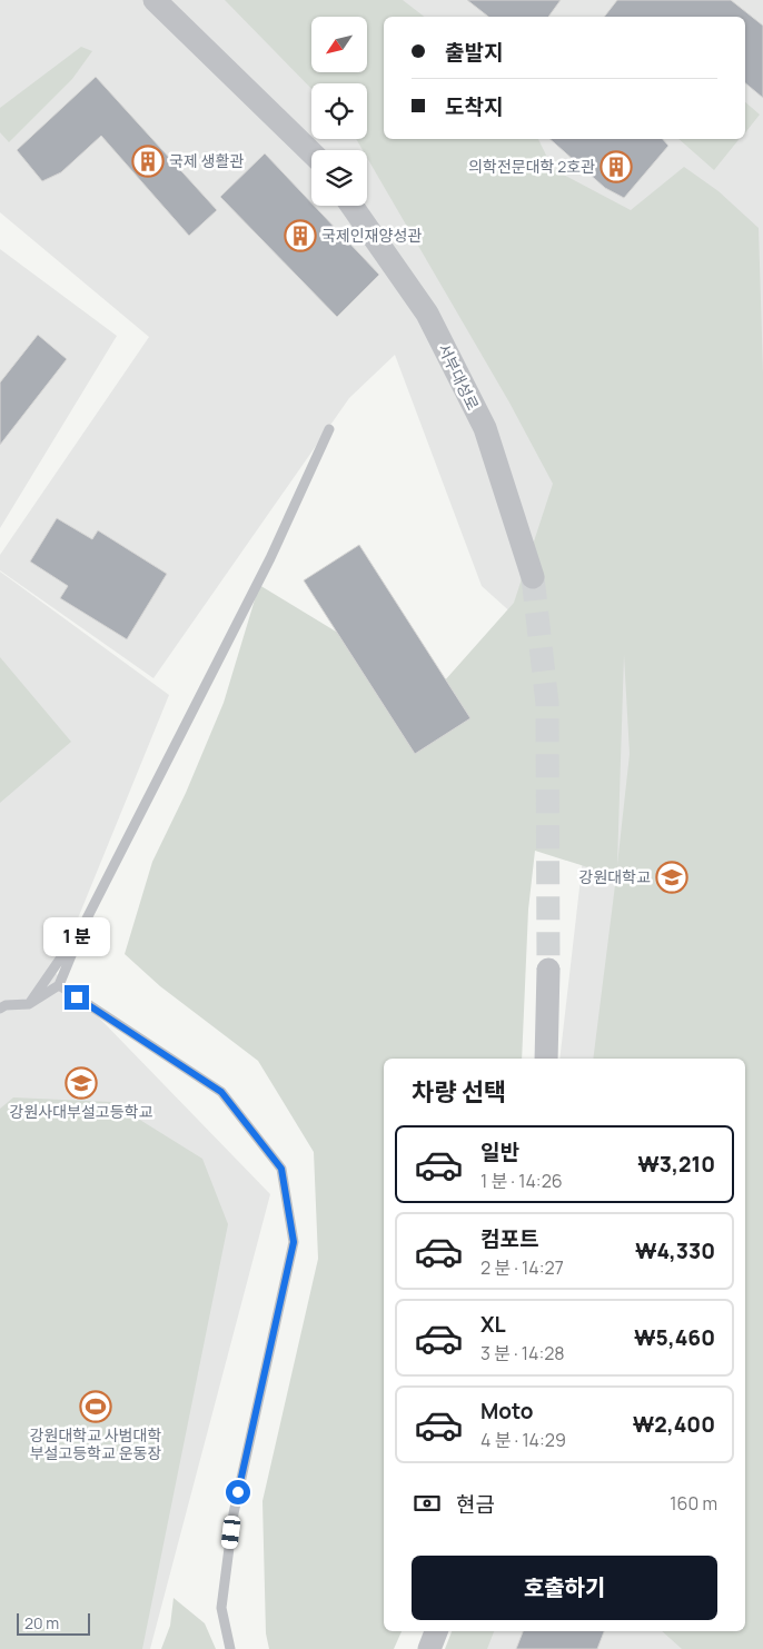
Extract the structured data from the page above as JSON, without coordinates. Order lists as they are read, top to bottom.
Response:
{
  "streets": {
    "street": ["서부대성로"]
  },
  "places": {
    "building": ["국제 생활관", "의학전문대학 2호관", "국제인재양성관"],
    "school or university": ["강원대학교", "강원사대부설고등학교"],
    "sports": ["강원대학교 사범대학 부설고등학교 운동장"]
  },
  "scale_bar": "20 m",
  "north": "bottom left",
  "page": {
    "banner": ["출발지", "도착지"],
    "bubble": "1 분",
    "heading": "차량 선택",
    "list": [
      {
        "name": "일반",
        "note": "1 분 · 14:26",
        "value": "₩3,210"
      },
      {
        "name": "컴포트",
        "note": "2 분 · 14:27",
        "value": "₩4,330"
      },
      {
        "name": "XL",
        "note": "3 분 · 14:28",
        "value": "₩5,460"
      },
      {
        "name": "Moto",
        "note": "4 분 · 14:29",
        "value": "₩2,400"
      }
    ],
    "pay": ["현금", "160 m"],
    "buttons": "호출하기",
    "scale": "20 m"
  }
}
